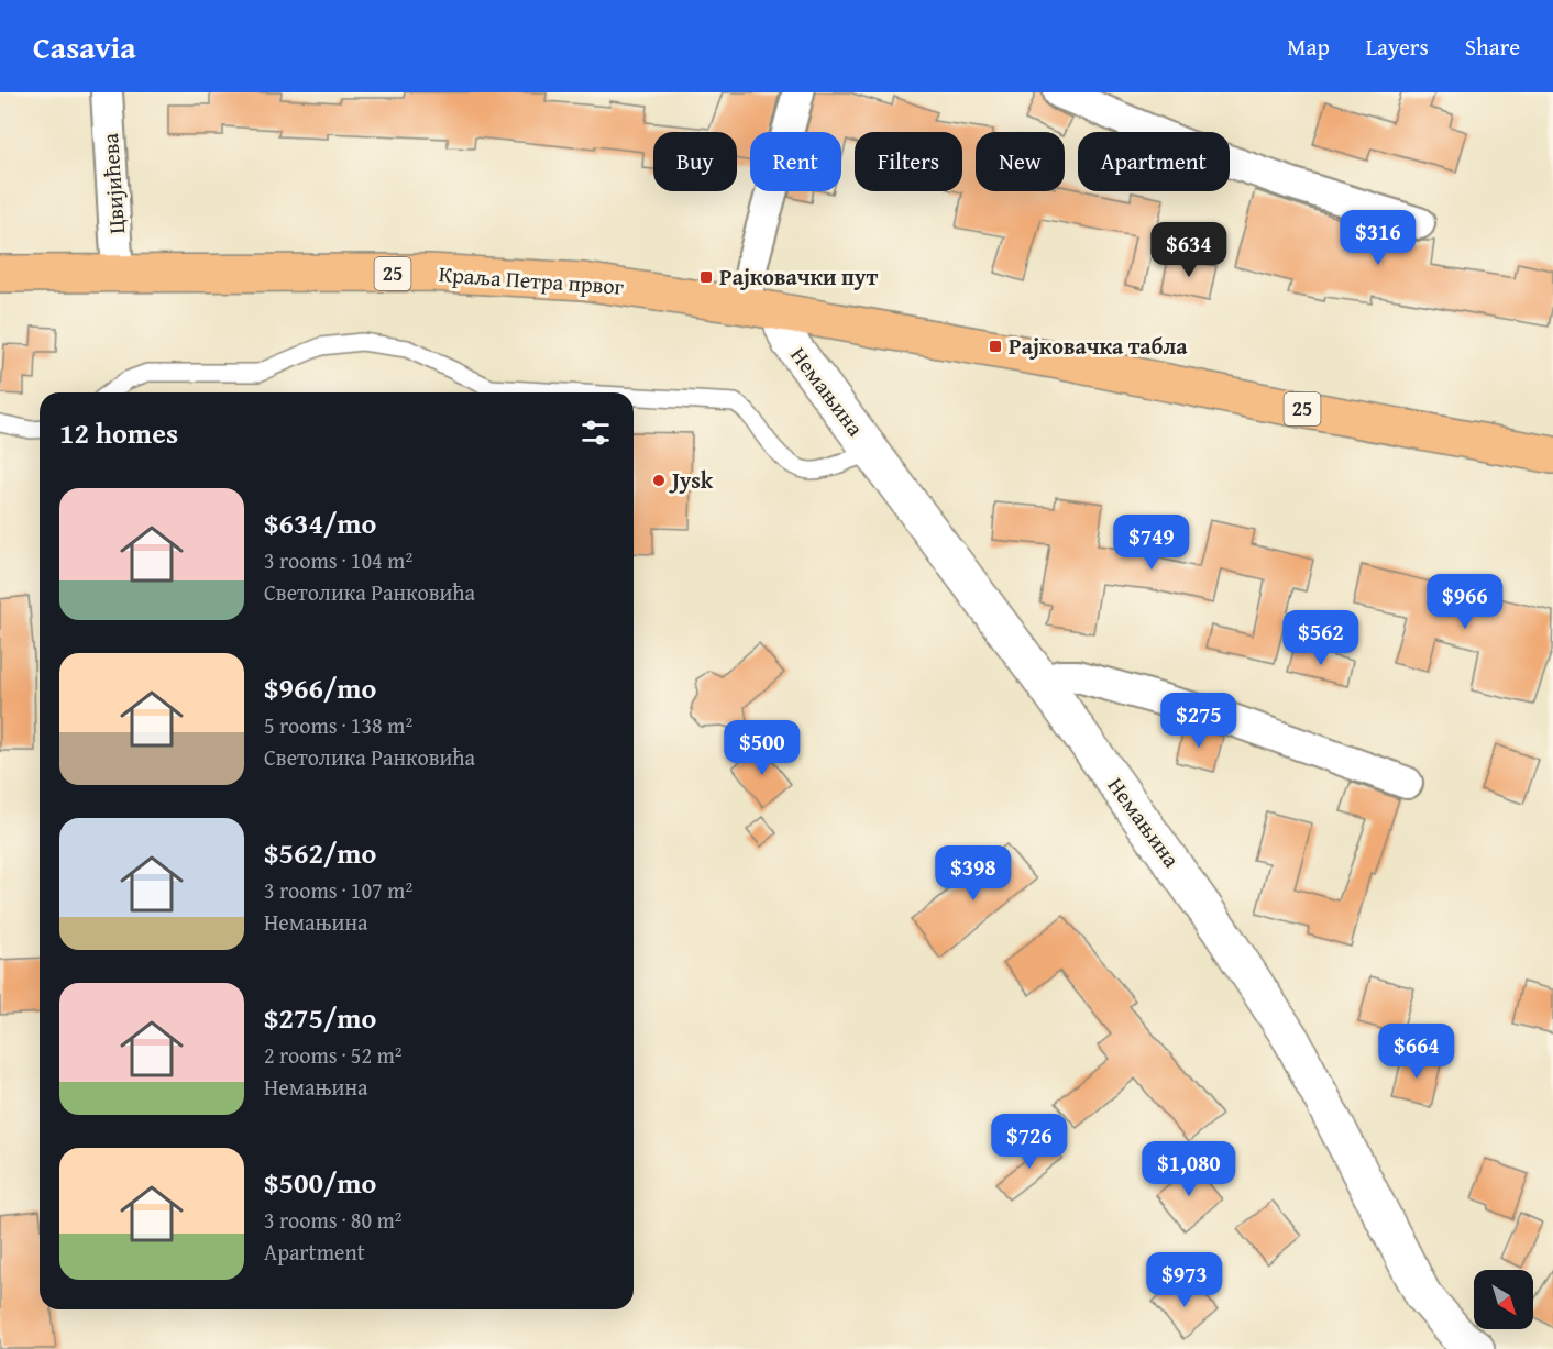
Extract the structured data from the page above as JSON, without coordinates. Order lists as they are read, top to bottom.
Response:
{
  "streets": {
    "main road": ["25", "Краља Петра првог"],
    "street": ["Цвијићева", "Немањина"]
  },
  "crossings": [
    ["Цвијићева", "Краља Петра првог"],
    ["25", "Краља Петра првог"],
    ["25", "Немањина"],
    ["Краља Петра првог", "Немањина"]
  ],
  "places": {
    "transit": ["Рајковачки пут", "Рајковачка табла"],
    "other": ["Jysk"]
  },
  "north": "bottom right",
  "page": {
    "header": "Casavia",
    "nav": ["Map", "Layers", "Share"],
    "chip": [
      "Buy",
      "Rent",
      "Filters",
      "New",
      "Apartment"
    ],
    "price": [
      "$316",
      "$634",
      "$749",
      "$966",
      "$562",
      "$275",
      "$500",
      "$398",
      "$664",
      "$726",
      "$1,080",
      "$973"
    ],
    "heading": "12 homes",
    "list": [
      {
        "name": "$634/mo",
        "note": "3 rooms · 104 m² · Светолика Ранковића"
      },
      {
        "name": "$966/mo",
        "note": "5 rooms · 138 m² · Светолика Ранковића"
      },
      {
        "name": "$562/mo",
        "note": "3 rooms · 107 m² · Немањина"
      },
      {
        "name": "$275/mo",
        "note": "2 rooms · 52 m² · Немањина"
      },
      {
        "name": "$500/mo",
        "note": "3 rooms · 80 m² · Apartment"
      }
    ]
  }
}
